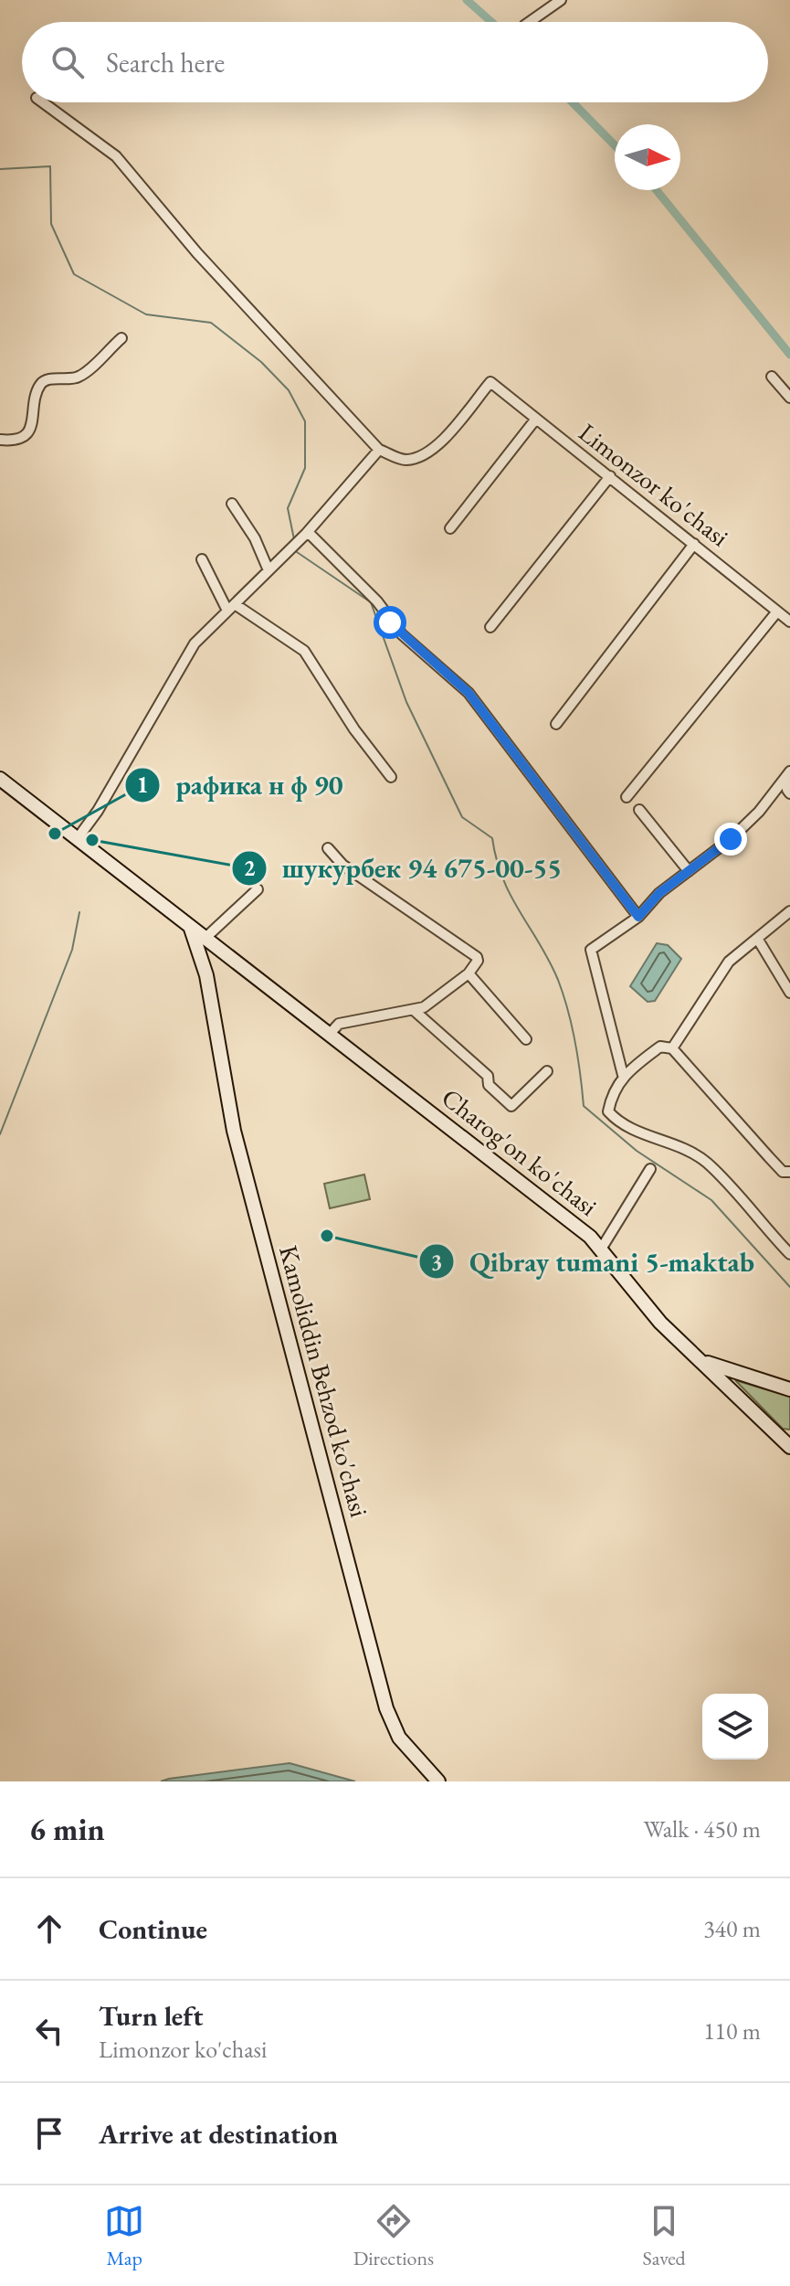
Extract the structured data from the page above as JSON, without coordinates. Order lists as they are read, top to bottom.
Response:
{
  "streets": {
    "main road": ["Charog'on ko'chasi", "Kamoliddin Behzod ko'chasi"],
    "street": ["Limonzor ko'chasi"]
  },
  "crossings": [
    ["Charog'on ko'chasi", "Kamoliddin Behzod ko'chasi"]
  ],
  "places": ["рафика н ф 90", "шукурбек 94 675-00-55", "Qibray tumani 5-maktab"],
  "north": "right",
  "page": {
    "search": "Search here",
    "heading": ["6 min", "Walk · 450 m"],
    "list": [
      ["Continue", "340 m"],
      ["Turn left", "Limonzor ko'chasi", "110 m"],
      "Arrive at destination"
    ],
    "nav": ["Map", "Directions", "Saved"]
  }
}
